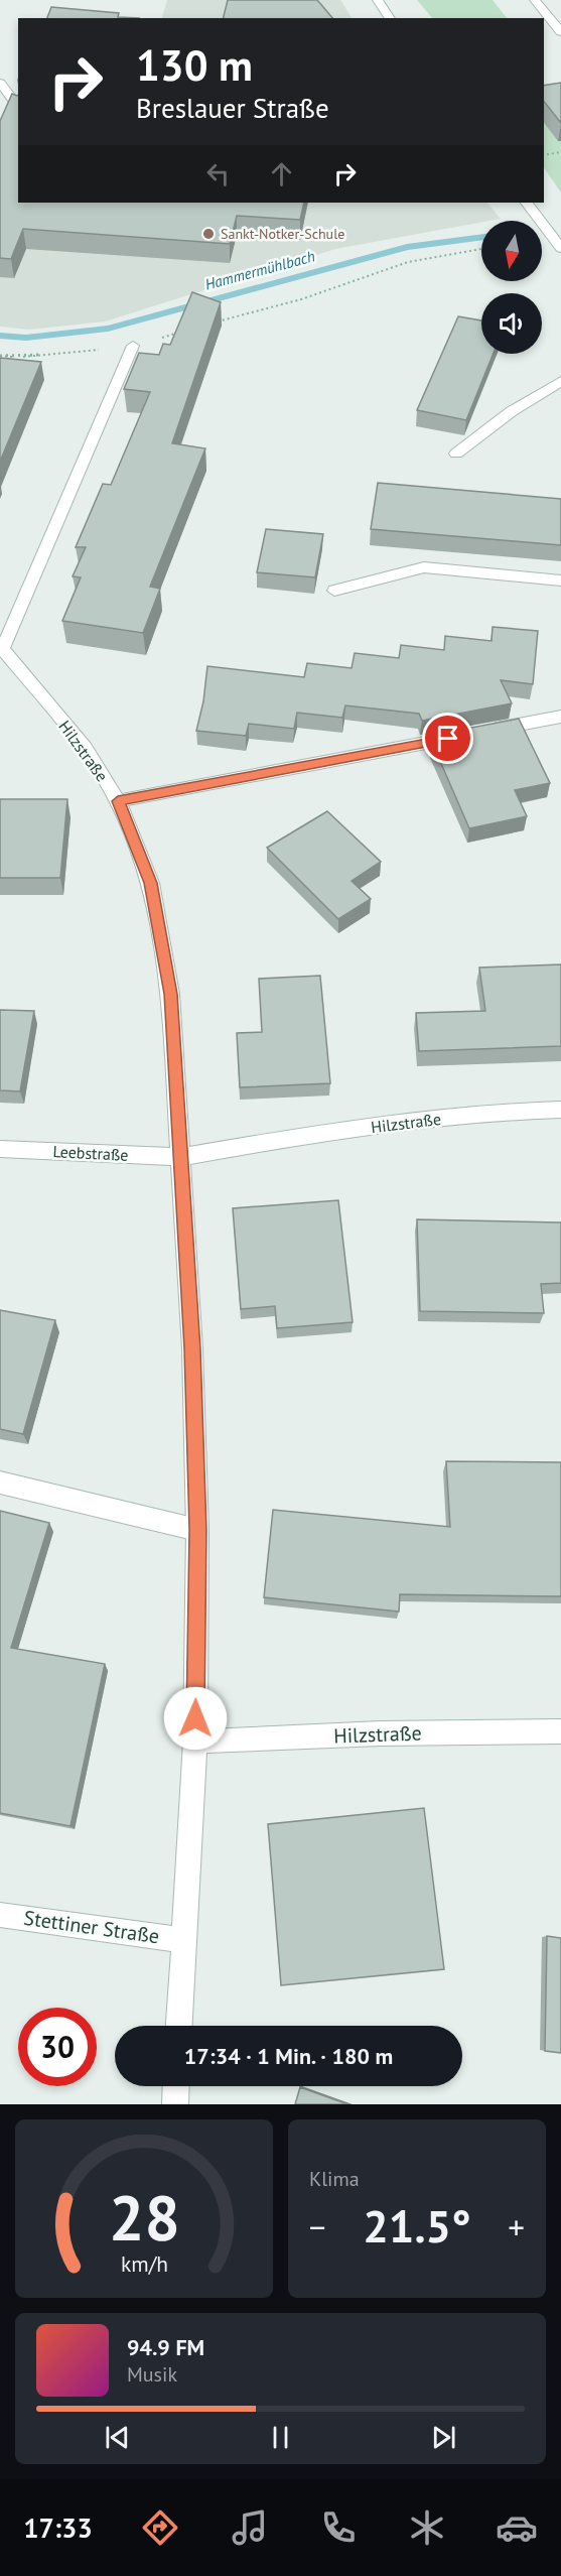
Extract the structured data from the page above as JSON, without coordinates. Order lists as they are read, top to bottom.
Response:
{
  "streets": {
    "street": ["Hilzstraße", "Leebstraße", "Stettiner Straße"]
  },
  "crossings": [
    ["Hilzstraße", "Leebstraße"],
    ["Hilzstraße", "Stettiner Straße"]
  ],
  "water": ["Hammermühlbach"],
  "places": ["Sankt-Notker-Schule"],
  "north": "bottom",
  "page": {
    "turn": ["130 m", "Breslauer Straße"],
    "limit": "30",
    "trip": "17:34 · 1 Min. · 180 m",
    "tile": "Klima",
    "heat": ["−", "21.5°", "+"],
    "song": ["94.9 FM", "Musik"],
    "tabs": "17:33",
    "gauge": ["28", "km/h"]
  }
}
